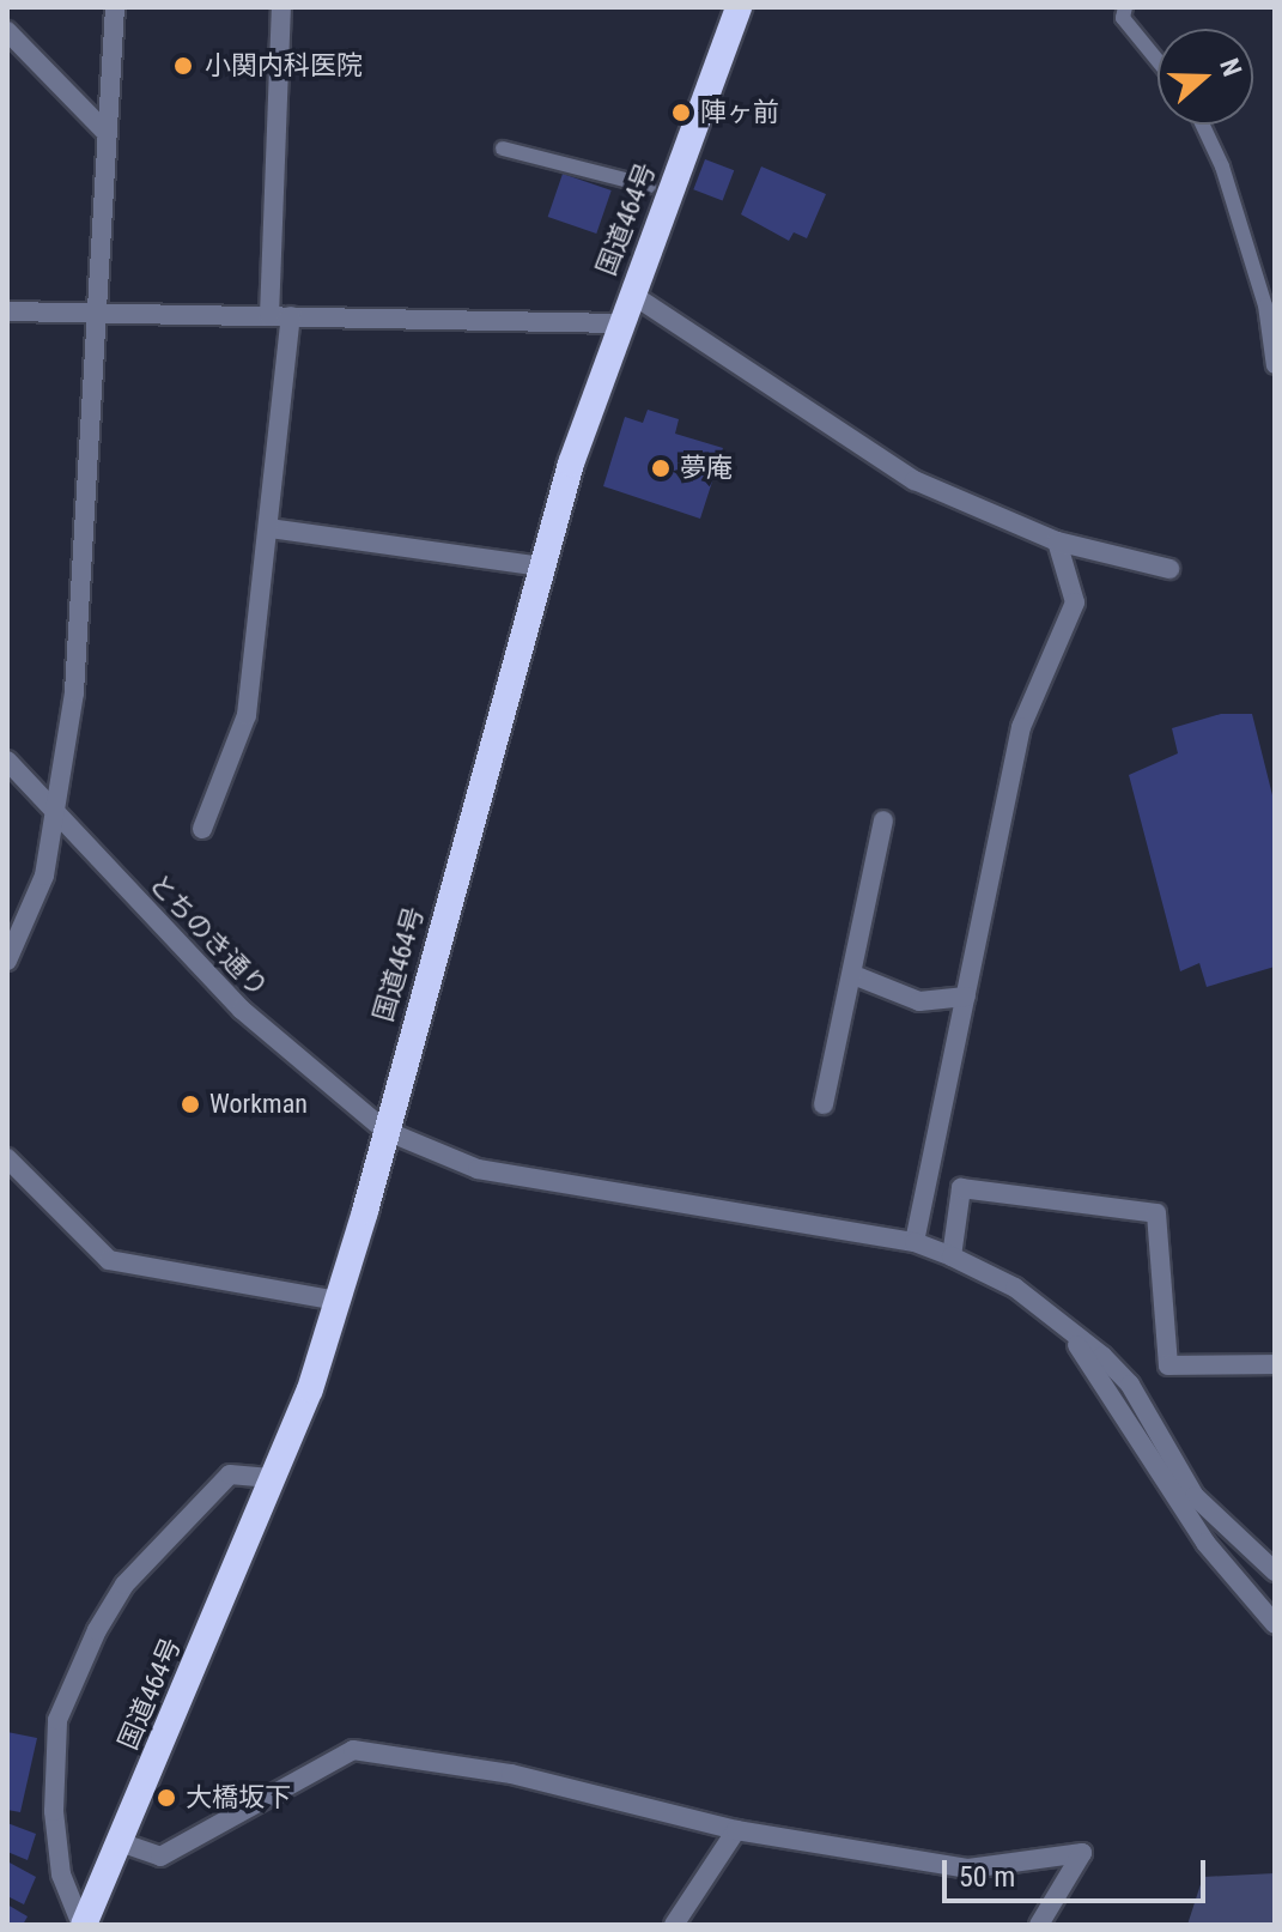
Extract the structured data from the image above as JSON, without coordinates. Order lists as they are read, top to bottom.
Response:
{
  "streets": {
    "highway": ["国道464号"],
    "street": ["とちのき通り"]
  },
  "crossings": [
    ["国道464号", "とちのき通り"]
  ],
  "places": [
    "小関内科医院",
    "陣ヶ前",
    "夢庵",
    "Workman",
    "大橋坂下"
  ],
  "scale_bar": "50 m",
  "north": "right"
}
